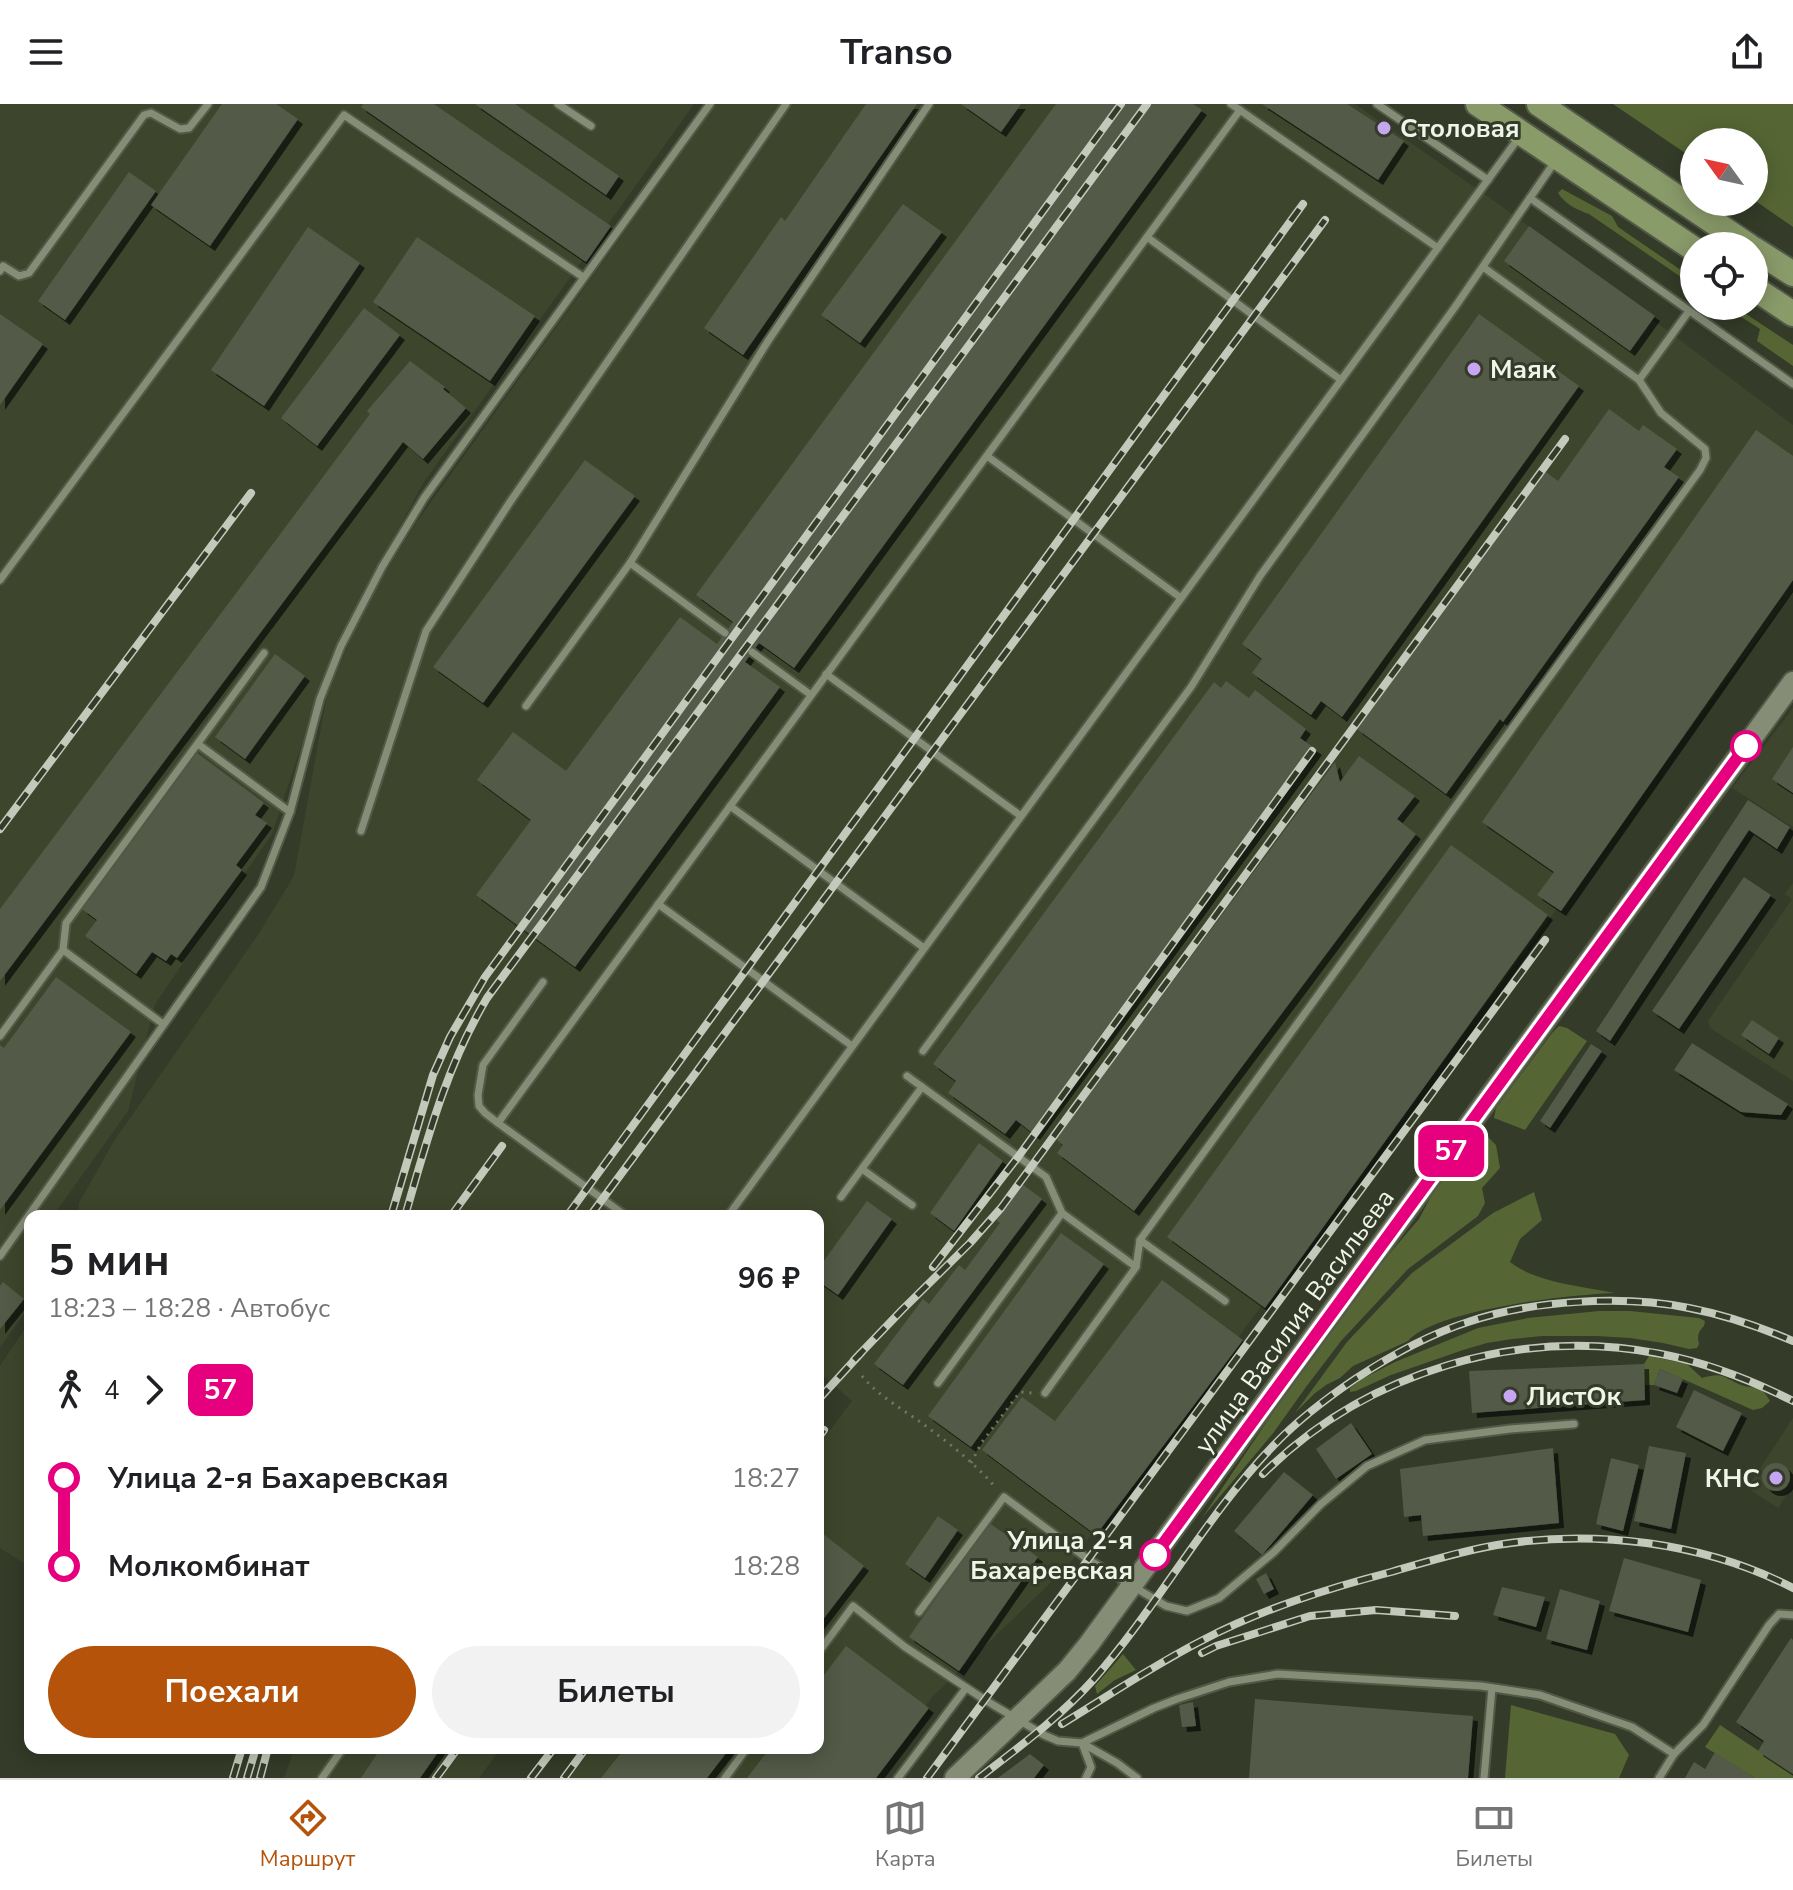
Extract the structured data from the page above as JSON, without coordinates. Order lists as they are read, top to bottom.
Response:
{
  "streets": {
    "main road": ["улица Василия Васильева"]
  },
  "places": [
    "Столовая",
    "Маяк",
    "ЛистОк",
    "КНС",
    "Улица 2-я Бахаревская"
  ],
  "lines": ["bus line 57"],
  "north": "top left",
  "page": {
    "header": "Transo",
    "on_map": "57",
    "heading": ["5 мин", "18:23 – 18:28 · Автобус", "96 ₽"],
    "legs": ["4", "57"],
    "list": [
      {
        "name": "Улица 2-я Бахаревская",
        "value": "18:27"
      },
      {
        "name": "Молкомбинат",
        "value": "18:28"
      }
    ],
    "buttons": ["Поехали", "Билеты"],
    "tabs": ["Маршрут", "Карта", "Билеты"]
  }
}
